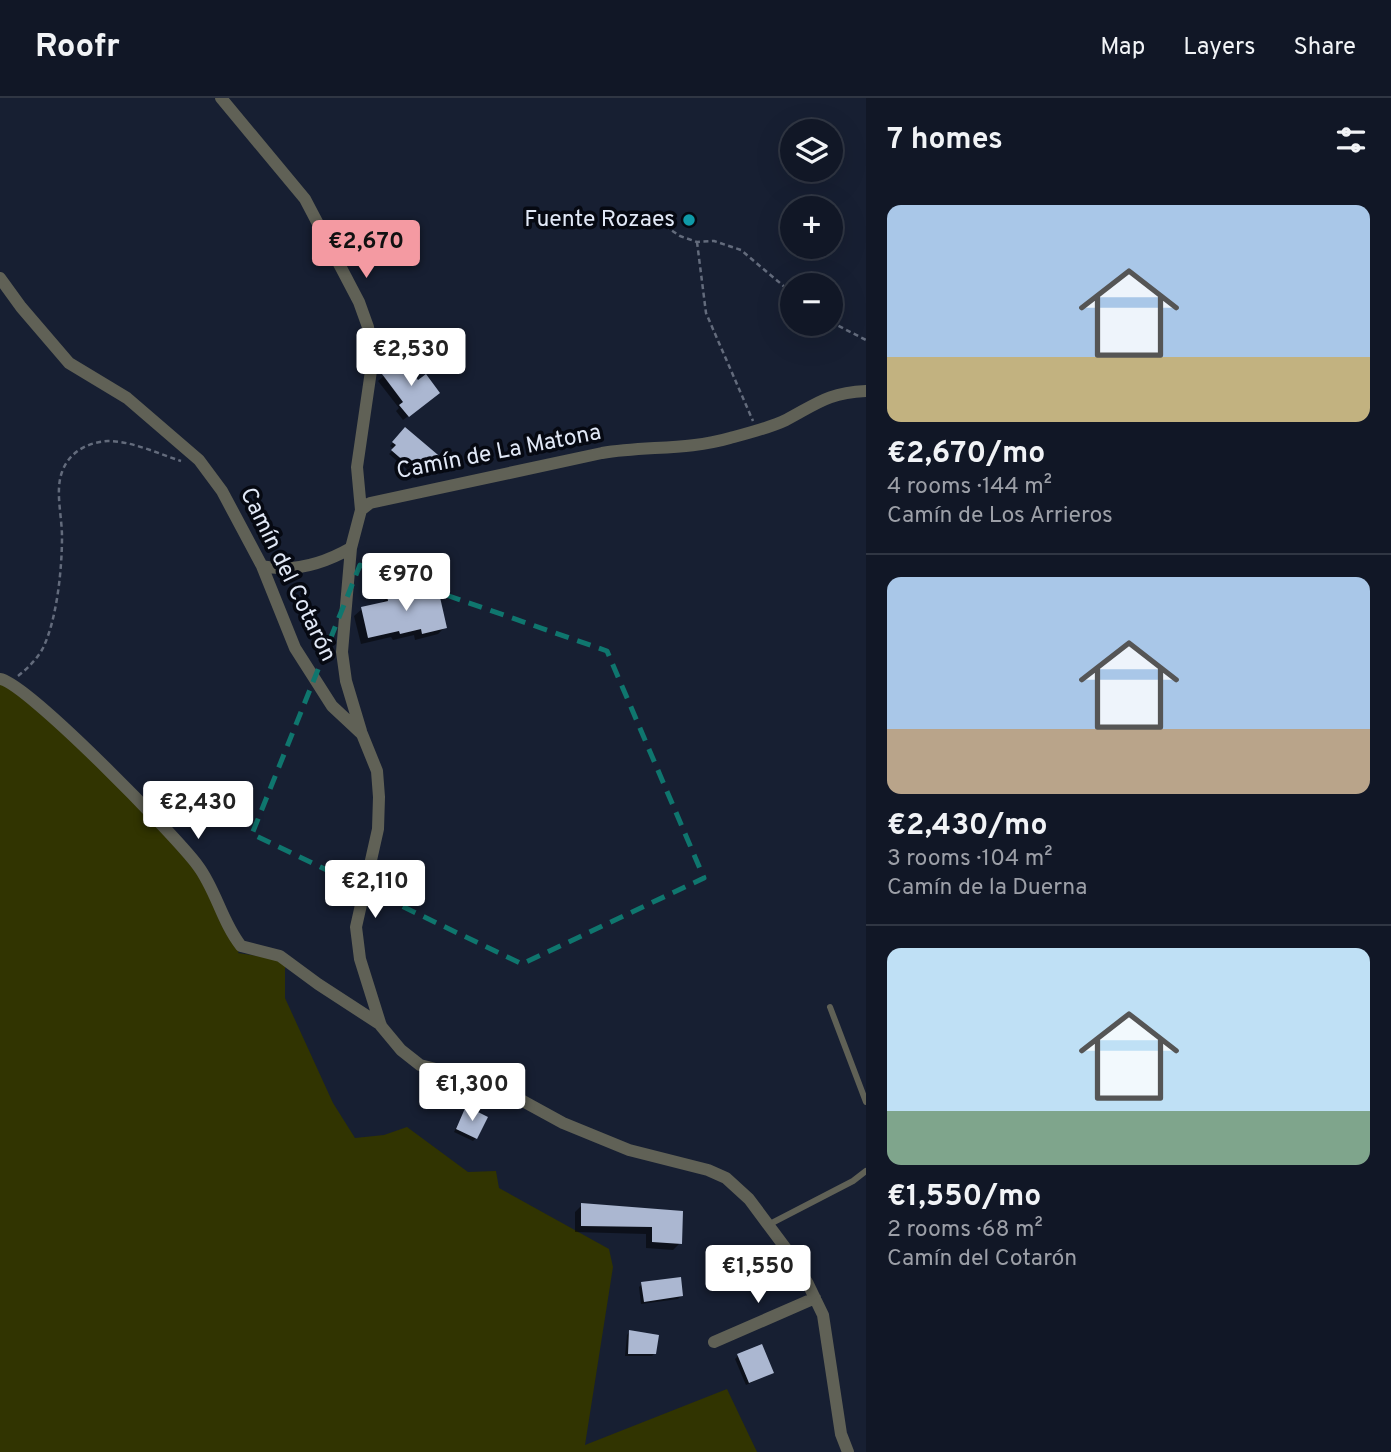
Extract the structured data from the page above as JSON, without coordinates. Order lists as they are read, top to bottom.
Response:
{
  "streets": {
    "street": ["Camín de La Matona", "Camín del Cotarón"]
  },
  "places": ["Fuente Rozaes"],
  "page": {
    "header": "Roofr",
    "nav": ["Map", "Layers", "Share"],
    "heading": "7 homes",
    "map_buttons": ["+", "−"],
    "list": [
      {
        "name": "€2,670/mo",
        "note": "4 rooms · 144 m² · Camín de Los Arrieros"
      },
      {
        "name": "€2,430/mo",
        "note": "3 rooms · 104 m² · Camín de la Duerna"
      },
      {
        "name": "€1,550/mo",
        "note": "2 rooms · 68 m² · Camín del Cotarón"
      }
    ],
    "price": [
      "€2,670",
      "€2,530",
      "€970",
      "€2,430",
      "€2,110",
      "€1,300",
      "€1,550"
    ]
  }
}
